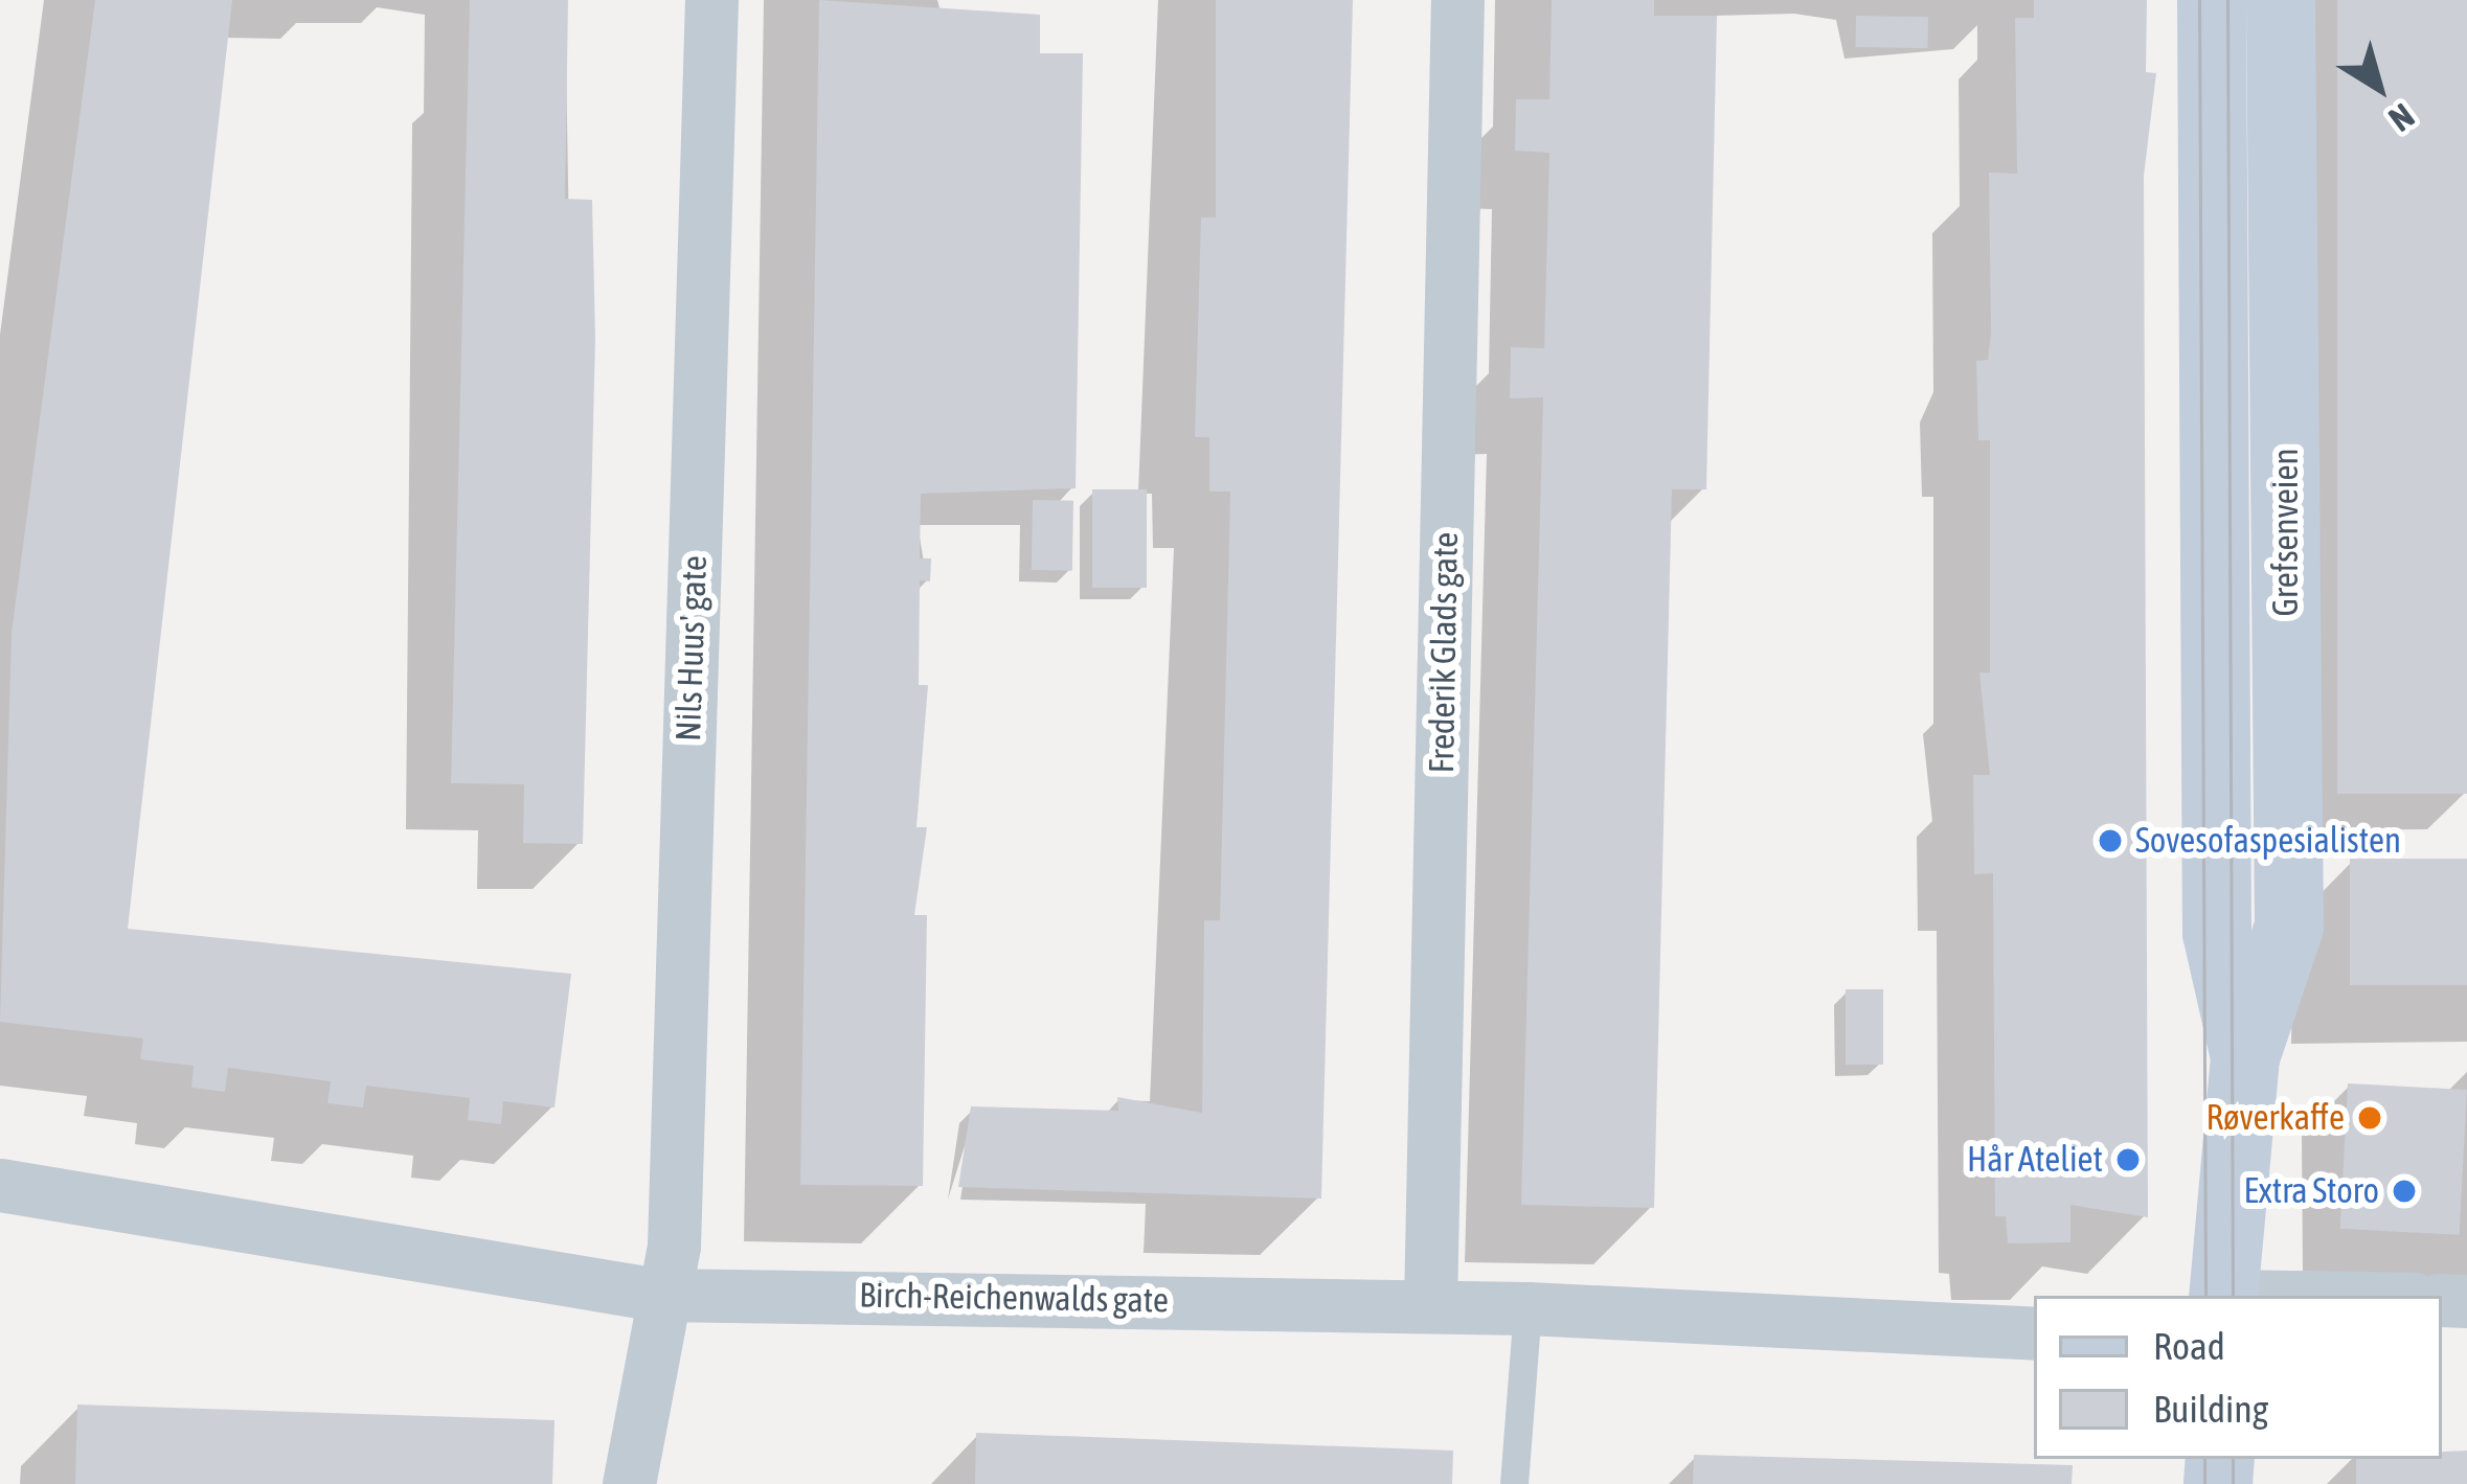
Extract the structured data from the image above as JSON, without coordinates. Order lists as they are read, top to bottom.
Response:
{
  "streets": {
    "main road": ["Grefsenveien"],
    "street": ["Nils Huus' gate", "Frederik Glads gate", "Birch-Reichenwalds gate"]
  },
  "crossings": [
    ["Nils Huus' gate", "Birch-Reichenwalds gate"],
    ["Frederik Glads gate", "Birch-Reichenwalds gate"]
  ],
  "places": [
    "Sovesofaspesialisten",
    "Røverkaffe",
    "Hår Ateliet",
    "Extra Storo"
  ],
  "legend": ["Road", "Building"],
  "north": "bottom right"
}
